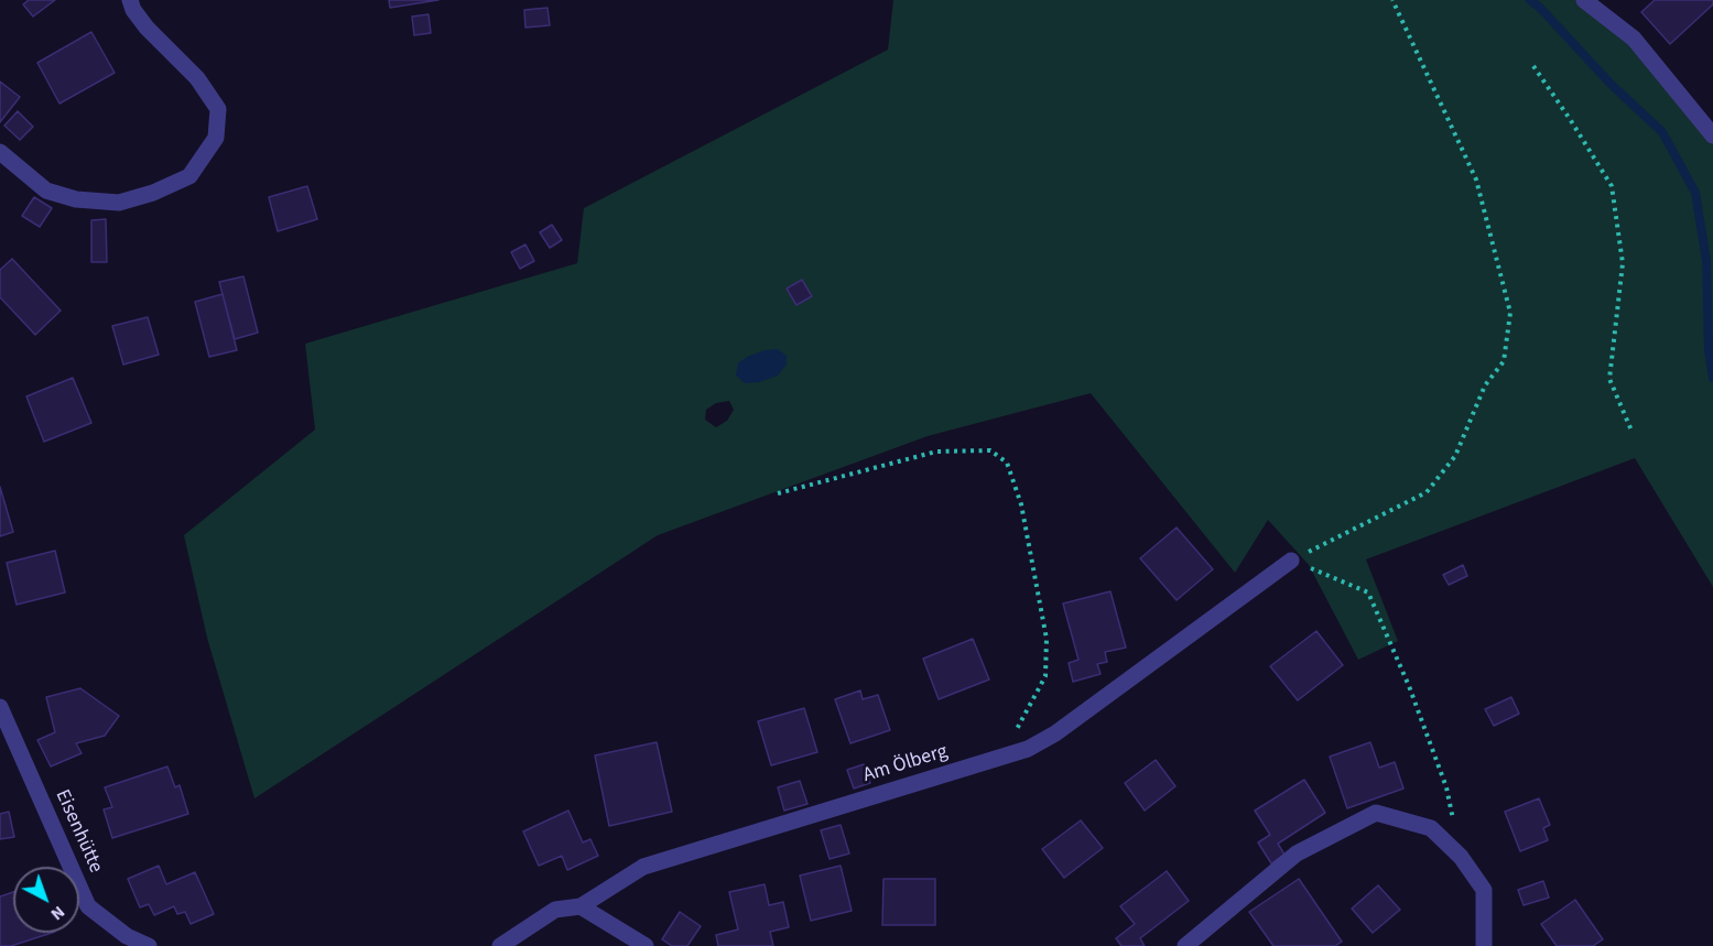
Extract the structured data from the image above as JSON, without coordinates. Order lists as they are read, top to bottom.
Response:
{
  "streets": {
    "street": ["Am Ölberg", "Eisenhütte"]
  },
  "north": "bottom right"
}
